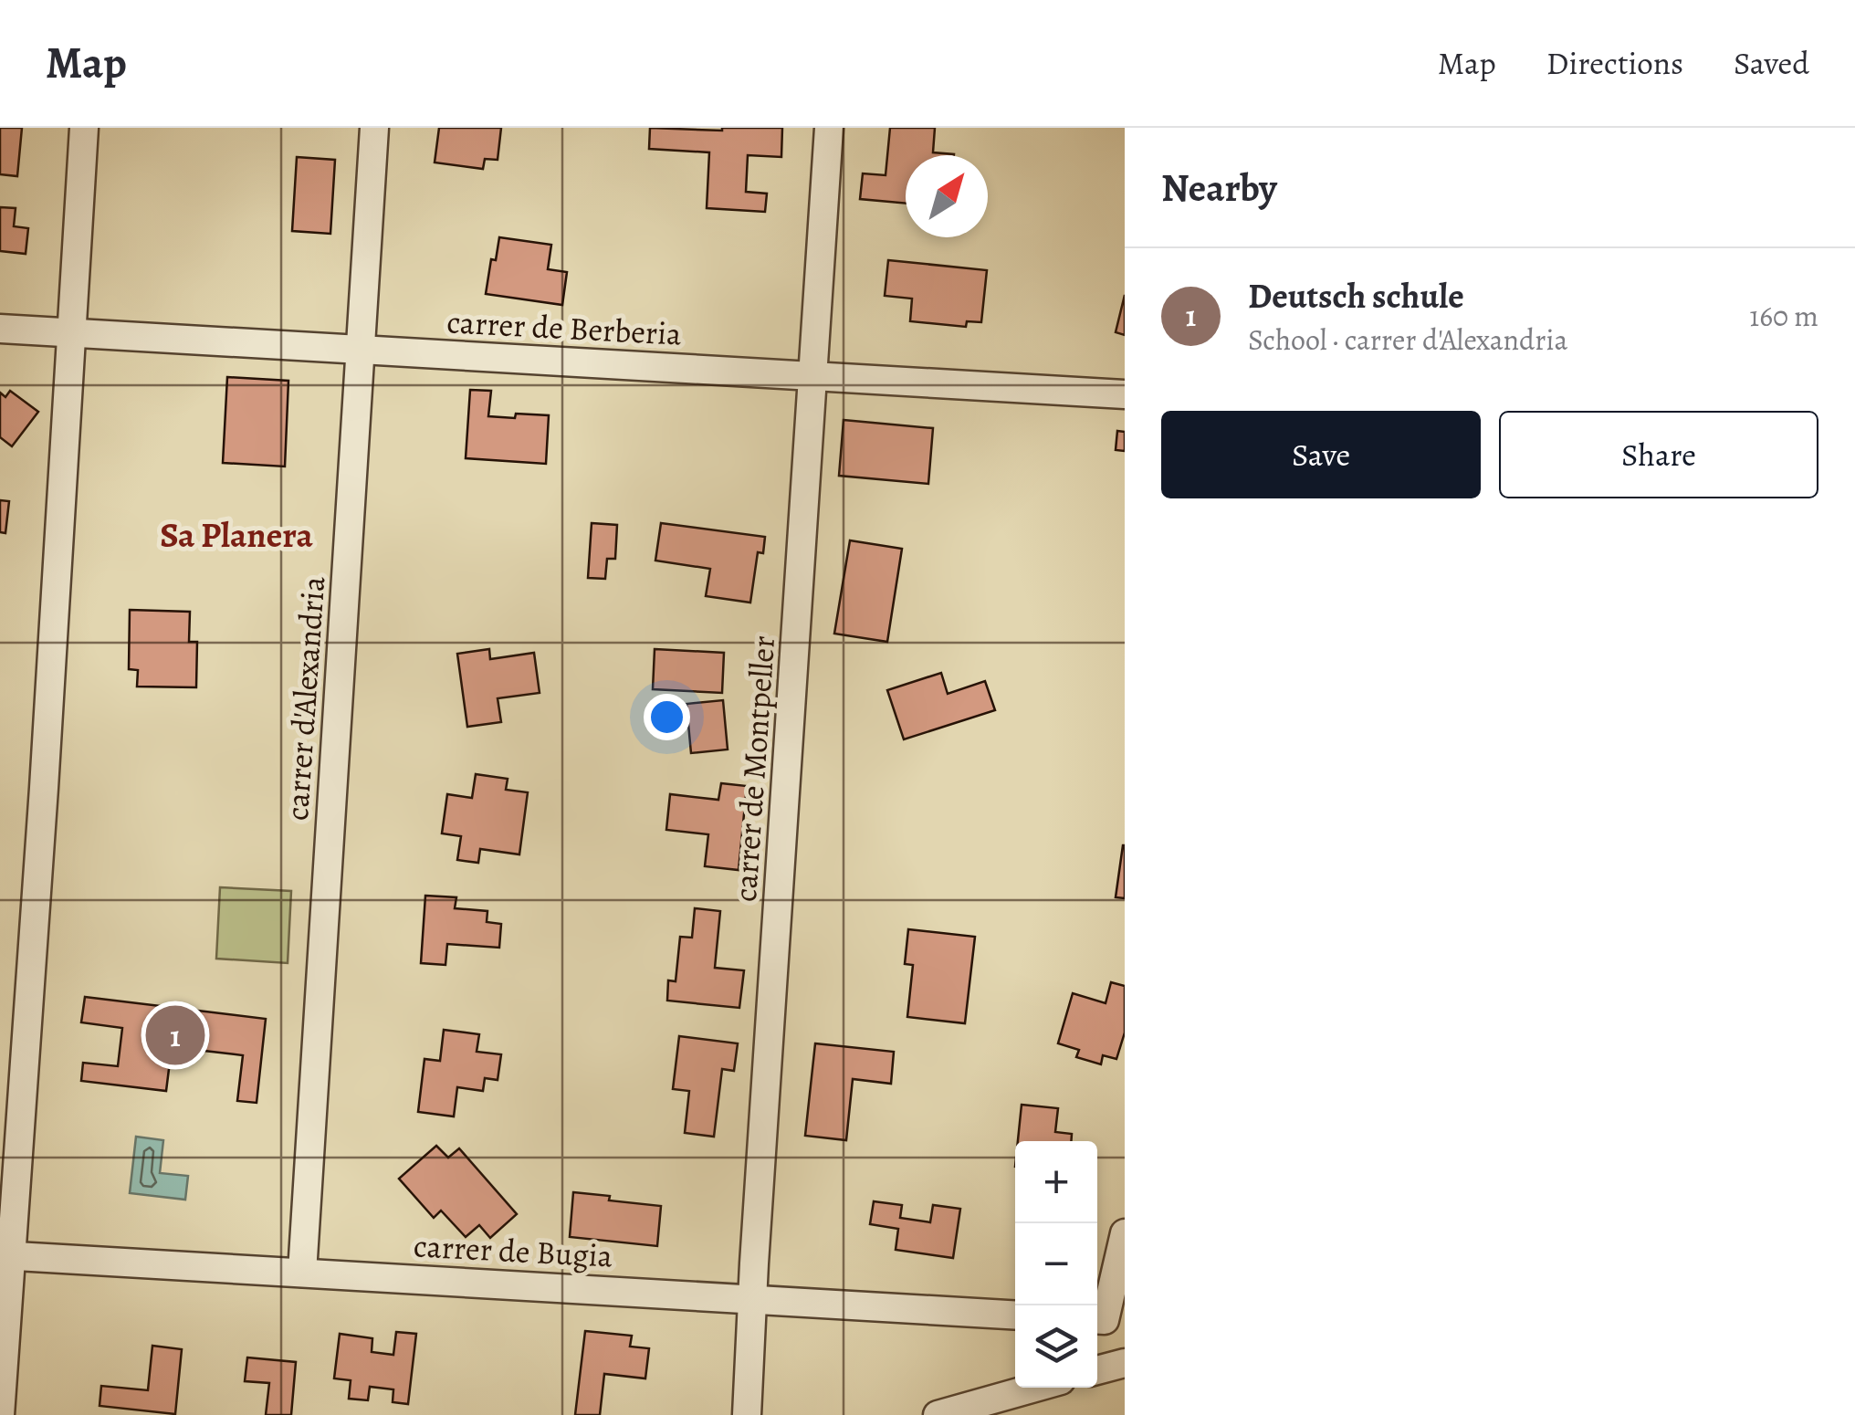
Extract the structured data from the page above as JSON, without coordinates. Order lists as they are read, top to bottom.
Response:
{
  "streets": {
    "street": [
      "carrer de Berberia",
      "carrer d'Alexandria",
      "carrer de Montpeller",
      "carrer de Bugia"
    ]
  },
  "crossings": [
    ["carrer de Berberia", "carrer d'Alexandria"],
    ["carrer de Berberia", "carrer de Montpeller"],
    ["carrer d'Alexandria", "carrer de Bugia"],
    ["carrer de Montpeller", "carrer de Bugia"]
  ],
  "districts": ["Sa Planera"],
  "north": "top right",
  "page": {
    "header": "Map",
    "nav": ["Map", "Directions", "Saved"],
    "heading": "Nearby",
    "list": [
      {
        "mark": "1",
        "name": "Deutsch schule",
        "note": "School · carrer d'Alexandria",
        "value": "160 m"
      }
    ],
    "buttons": ["Save", "Share"],
    "pins": "1",
    "map_buttons": ["+", "−"]
  }
}
